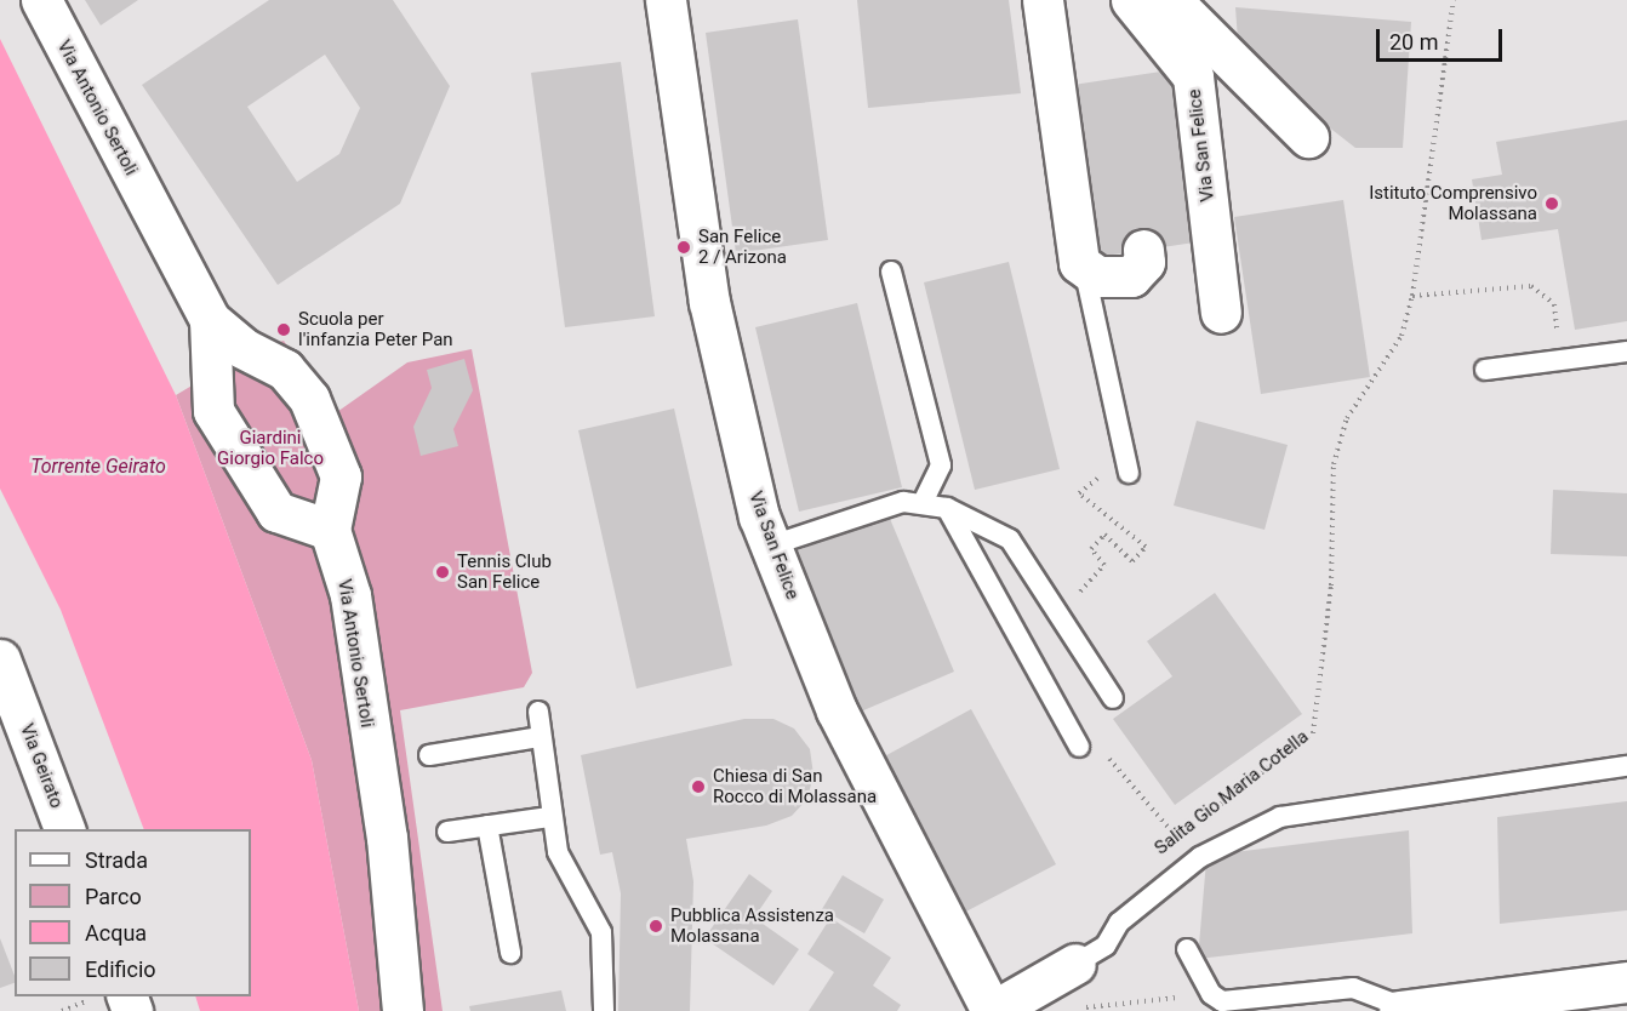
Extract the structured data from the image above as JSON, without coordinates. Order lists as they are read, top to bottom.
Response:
{
  "streets": {
    "street": ["Via Antonio Sertoli", "Via San Felice", "Via Geirato"],
    "path": ["Salita Gio Maria Cotella"]
  },
  "water": ["Torrente Geirato"],
  "parks": ["Giardini Giorgio Falco"],
  "places": [
    "Istituto Comprensivo Molassana",
    "San Felice 2 / Arizona",
    "Scuola per l'infanzia Peter Pan",
    "Tennis Club San Felice",
    "Chiesa di San Rocco di Molassana",
    "Pubblica Assistenza Molassana"
  ],
  "legend": [
    "Strada",
    "Parco",
    "Acqua",
    "Edificio"
  ],
  "scale_bar": "20 m"
}
